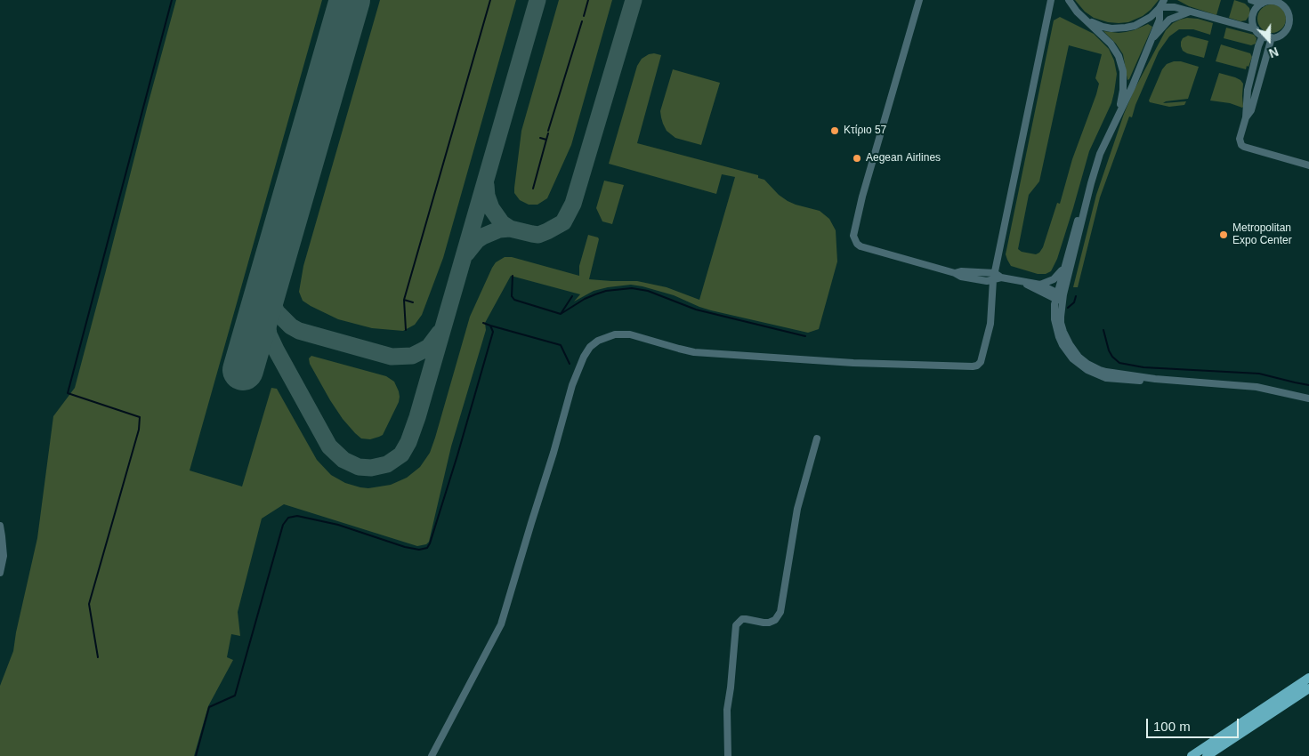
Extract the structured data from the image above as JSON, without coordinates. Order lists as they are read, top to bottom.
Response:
{
  "places": ["Κτίριο 57", "Aegean Airlines", "Metropolitan Expo Center"],
  "scale_bar": "100 m",
  "north": "bottom"
}
